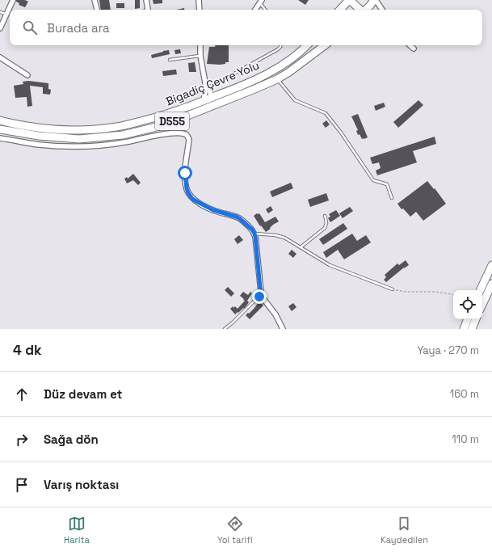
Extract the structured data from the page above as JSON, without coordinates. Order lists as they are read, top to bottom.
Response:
{
  "streets": {
    "highway": ["Bigadiç Çevre Yolu", "D555"]
  },
  "page": {
    "search": "Burada ara",
    "heading": ["4 dk", "Yaya · 270 m"],
    "list": [
      ["Düz devam et", "160 m"],
      ["Sağa dön", "110 m"],
      "Varış noktası"
    ],
    "nav": ["Harita", "Yol tarifi", "Kaydedilen"]
  }
}
